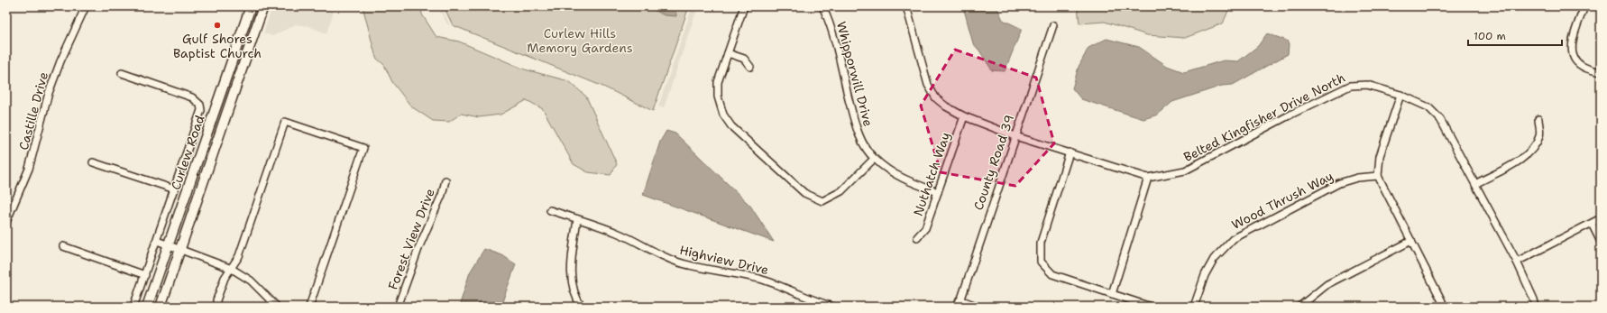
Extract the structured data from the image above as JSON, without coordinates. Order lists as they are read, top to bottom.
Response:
{
  "streets": {
    "main road": ["Curlew Road"],
    "street": [
      "Whipporwill Drive",
      "Castille Drive",
      "Belted Kingfisher Drive North",
      "County Road 39",
      "Nuthatch Way",
      "Wood Thrush Way",
      "Forest View Drive",
      "Highview Drive"
    ]
  },
  "crossings": [
    ["Whipporwill Drive", "Nuthatch Way"],
    ["Belted Kingfisher Drive North", "County Road 39"],
    ["Belted Kingfisher Drive North", "Nuthatch Way"]
  ],
  "parks": ["Curlew Hills Memory Gardens"],
  "places": ["Gulf Shores Baptist Church"],
  "scale_bar": "100 m"
}
